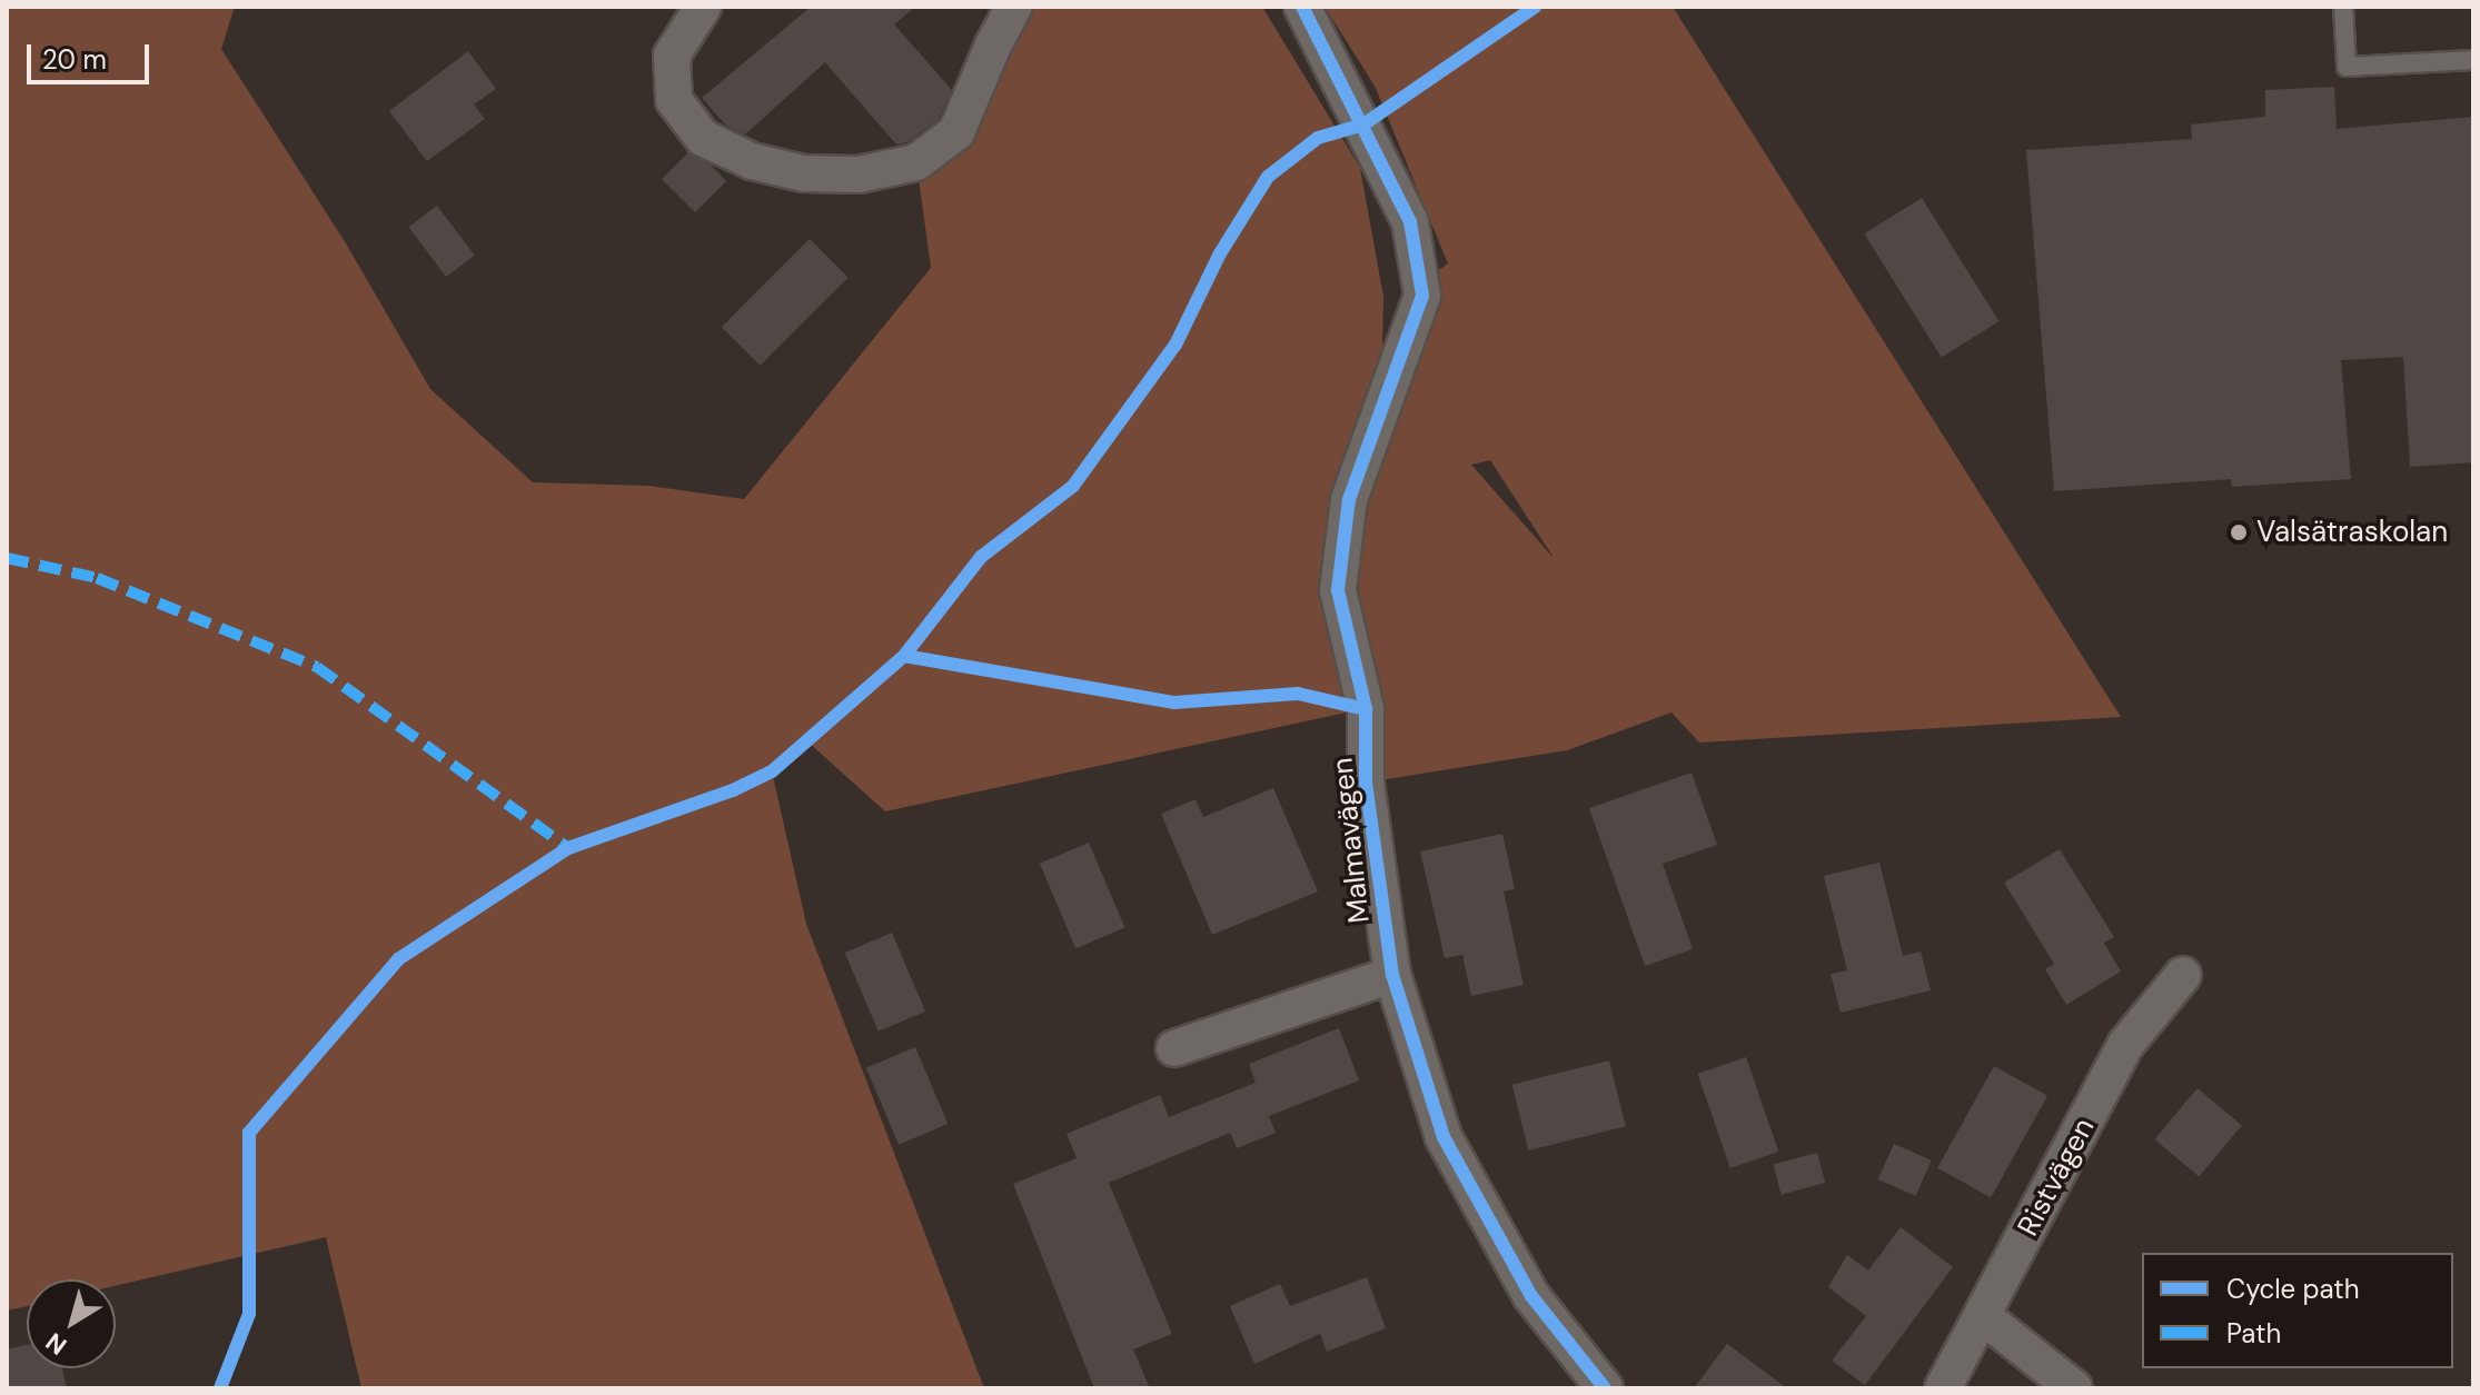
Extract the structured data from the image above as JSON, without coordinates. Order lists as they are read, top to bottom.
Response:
{
  "streets": {
    "street": ["Malmavägen", "Ristvägen"]
  },
  "places": ["Valsätraskolan"],
  "legend": ["Cycle path", "Path"],
  "scale_bar": "20 m",
  "north": "bottom left"
}
